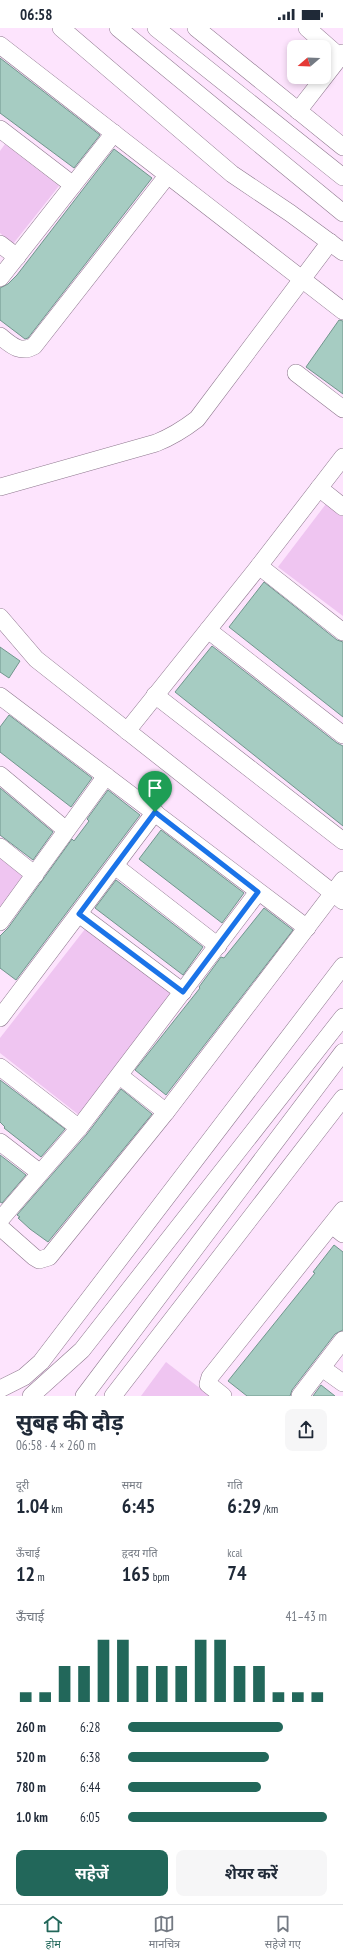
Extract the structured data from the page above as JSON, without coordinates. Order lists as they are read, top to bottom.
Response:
{
  "north": "left",
  "page": {
    "status": "06:58",
    "heading": ["सुबह की दौड़", "06:58 · 4 × 260 m"],
    "stats": [
      ["दूरी", "1.04 km"],
      ["समय", "6:45"],
      ["गति", "6:29 /km"],
      ["ऊँचाई", "12 m"],
      ["हृदय गति", "165 bpm"],
      ["kcal", "74"]
    ],
    "chart": ["ऊँचाई", "41–43 m"],
    "list": [
      {
        "name": "260 m",
        "note": "6:28"
      },
      {
        "name": "520 m",
        "note": "6:38"
      },
      {
        "name": "780 m",
        "note": "6:44"
      },
      {
        "name": "1.0 km",
        "note": "6:05"
      }
    ],
    "buttons": ["सहेजें", "शेयर करें"],
    "tabs": ["होम", "मानचित्र", "सहेजे गए"]
  }
}
